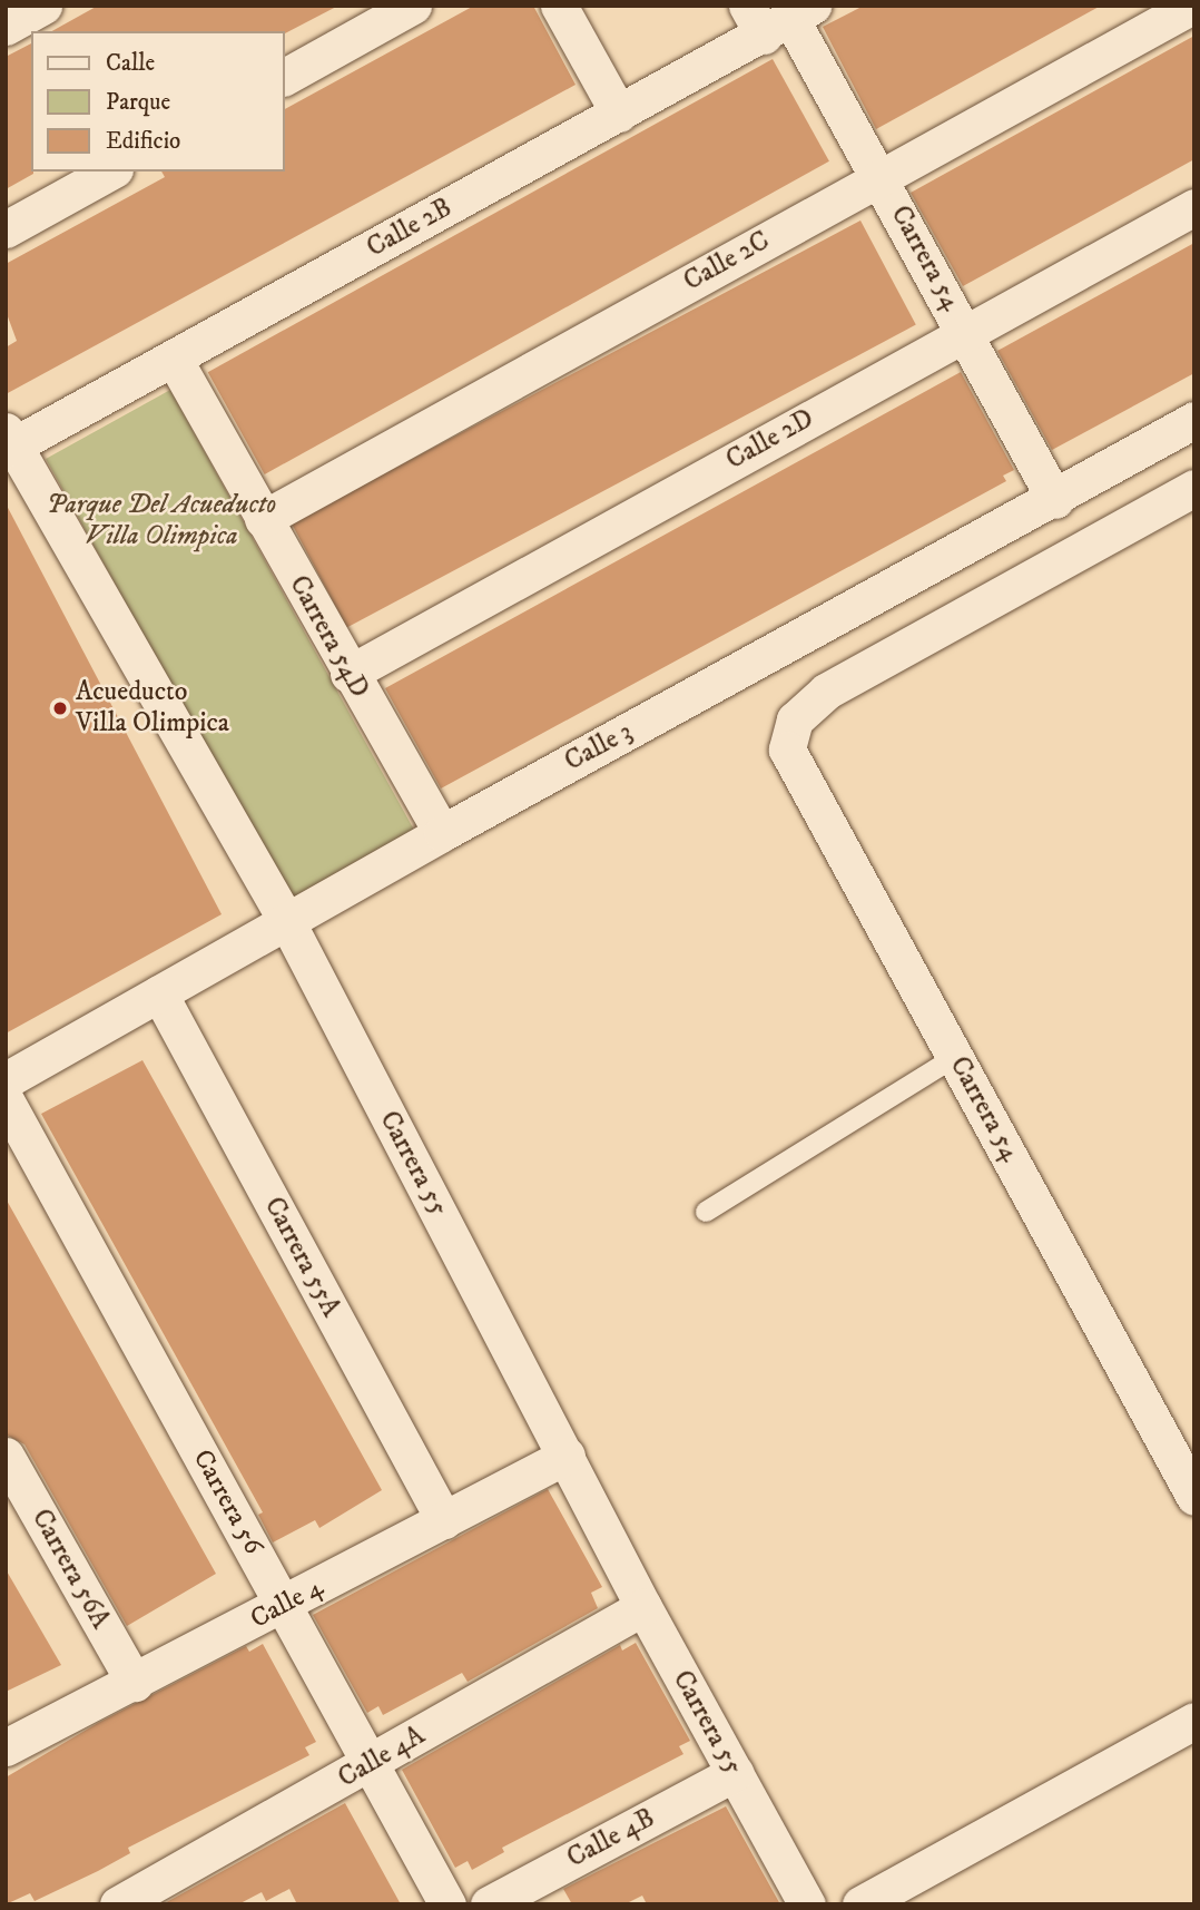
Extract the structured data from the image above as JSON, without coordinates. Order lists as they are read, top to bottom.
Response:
{
  "streets": {
    "street": [
      "Calle 2B",
      "Carrera 54",
      "Calle 2C",
      "Calle 2D",
      "Carrera 54D",
      "Calle 3",
      "Carrera 55",
      "Carrera 55A",
      "Carrera 56",
      "Carrera 56A",
      "Calle 4",
      "Calle 4A",
      "Calle 4B"
    ]
  },
  "crossings": [
    ["Calle 2B", "Carrera 54"],
    ["Calle 2B", "Carrera 54D"],
    ["Calle 2B", "Carrera 55"],
    ["Carrera 54", "Calle 2C"],
    ["Carrera 54", "Calle 2D"],
    ["Carrera 54", "Calle 3"],
    ["Calle 2C", "Carrera 54D"],
    ["Calle 2D", "Carrera 54D"],
    ["Carrera 54D", "Calle 3"],
    ["Calle 3", "Carrera 55"],
    ["Calle 3", "Carrera 55A"],
    ["Carrera 55", "Calle 4"],
    ["Carrera 55", "Calle 4A"],
    ["Carrera 55", "Calle 4B"],
    ["Carrera 55A", "Calle 4"],
    ["Carrera 56", "Calle 4"],
    ["Carrera 56", "Calle 4A"],
    ["Carrera 56A", "Calle 4"]
  ],
  "parks": ["Parque Del Acueducto Villa Olimpica"],
  "places": ["Acueducto Villa Olimpica"],
  "legend": ["Calle", "Parque", "Edificio"]
}
